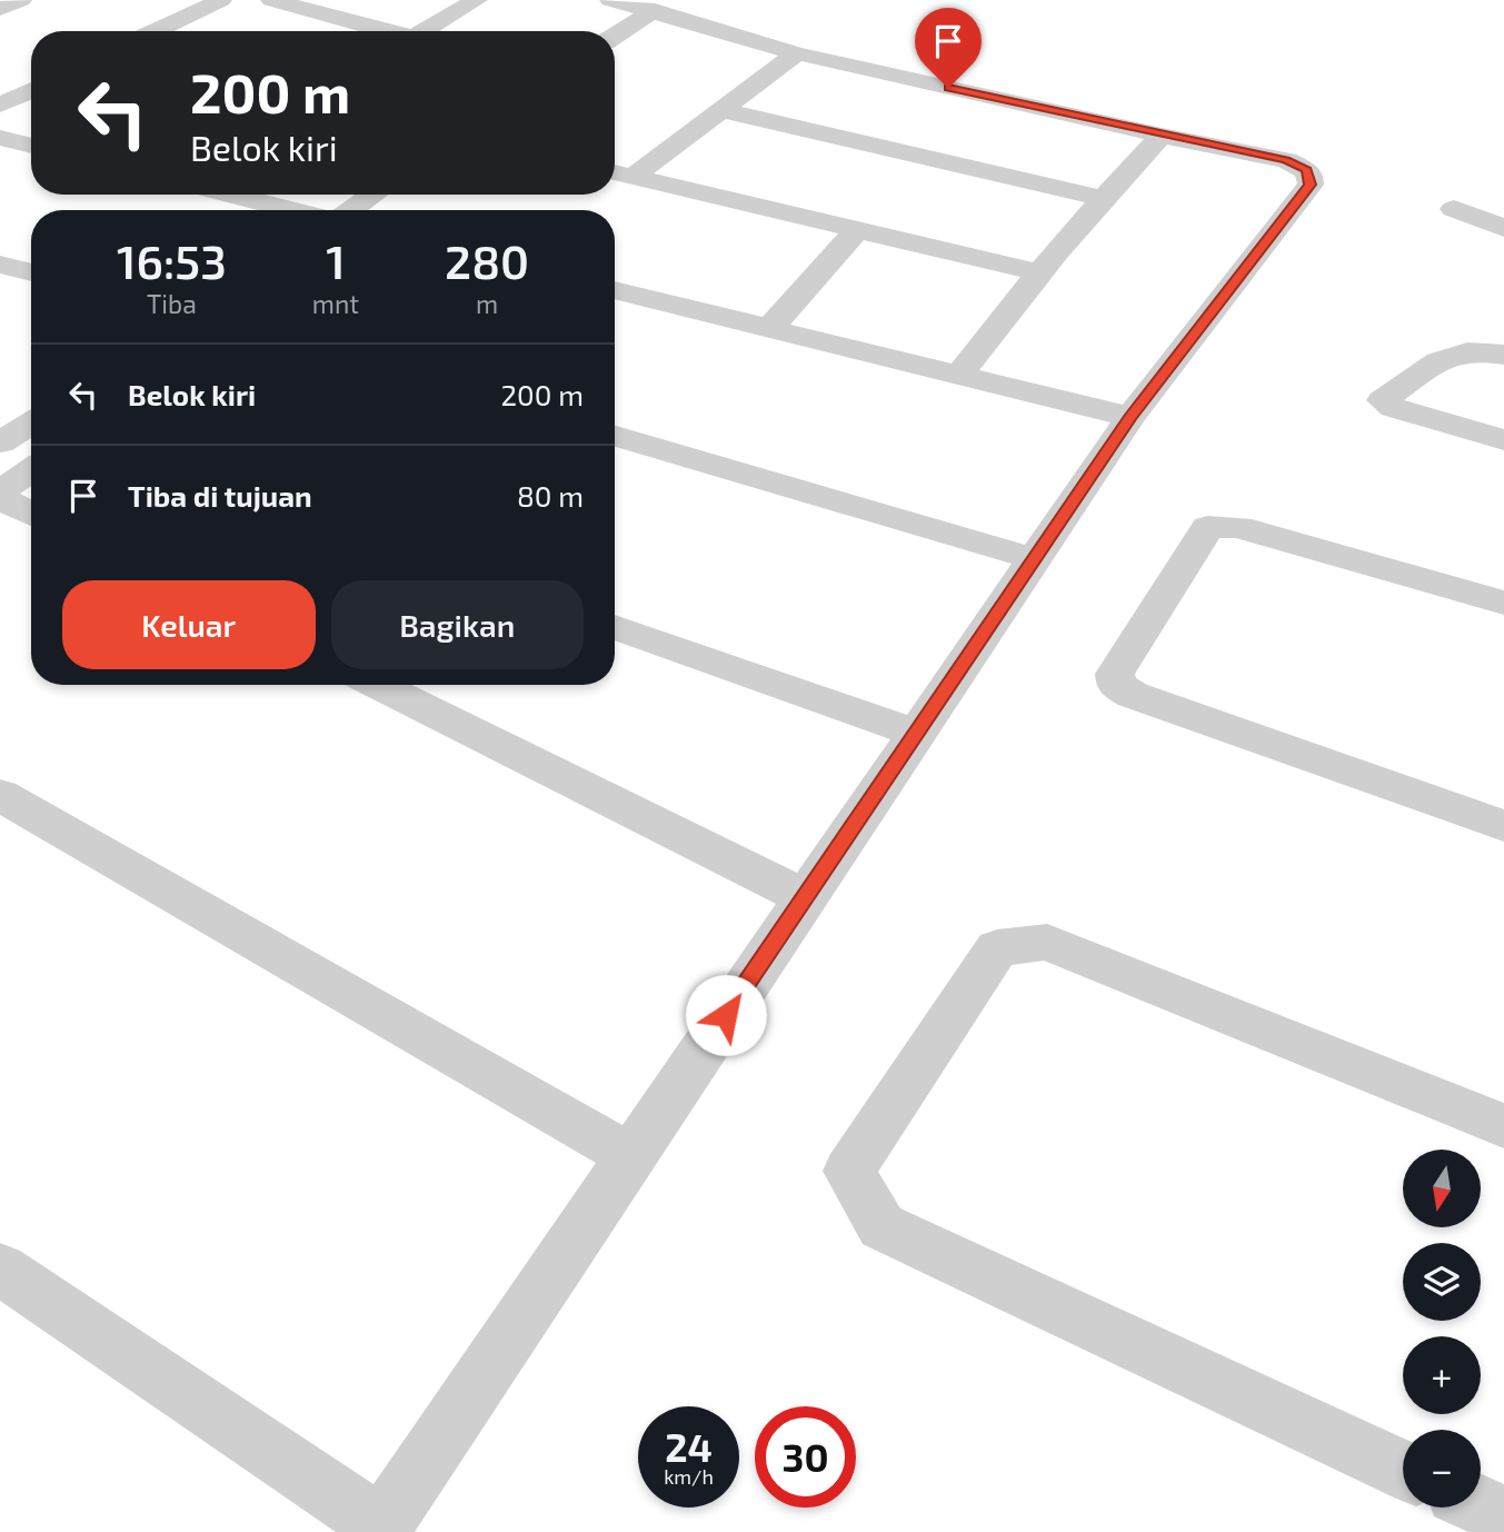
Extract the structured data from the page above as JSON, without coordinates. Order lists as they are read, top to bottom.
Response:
{
  "north": "bottom",
  "page": {
    "turn": ["200 m", "Belok kiri"],
    "eta": [
      "16:53",
      "Tiba",
      "1",
      "mnt",
      "280",
      "m"
    ],
    "list": [
      {
        "name": "Belok kiri",
        "value": "200 m"
      },
      {
        "name": "Tiba di tujuan",
        "value": "80 m"
      }
    ],
    "buttons": ["Keluar", "Bagikan"],
    "map_buttons": ["+", "−"],
    "speed": "24 km/h",
    "limit": "30"
  }
}
